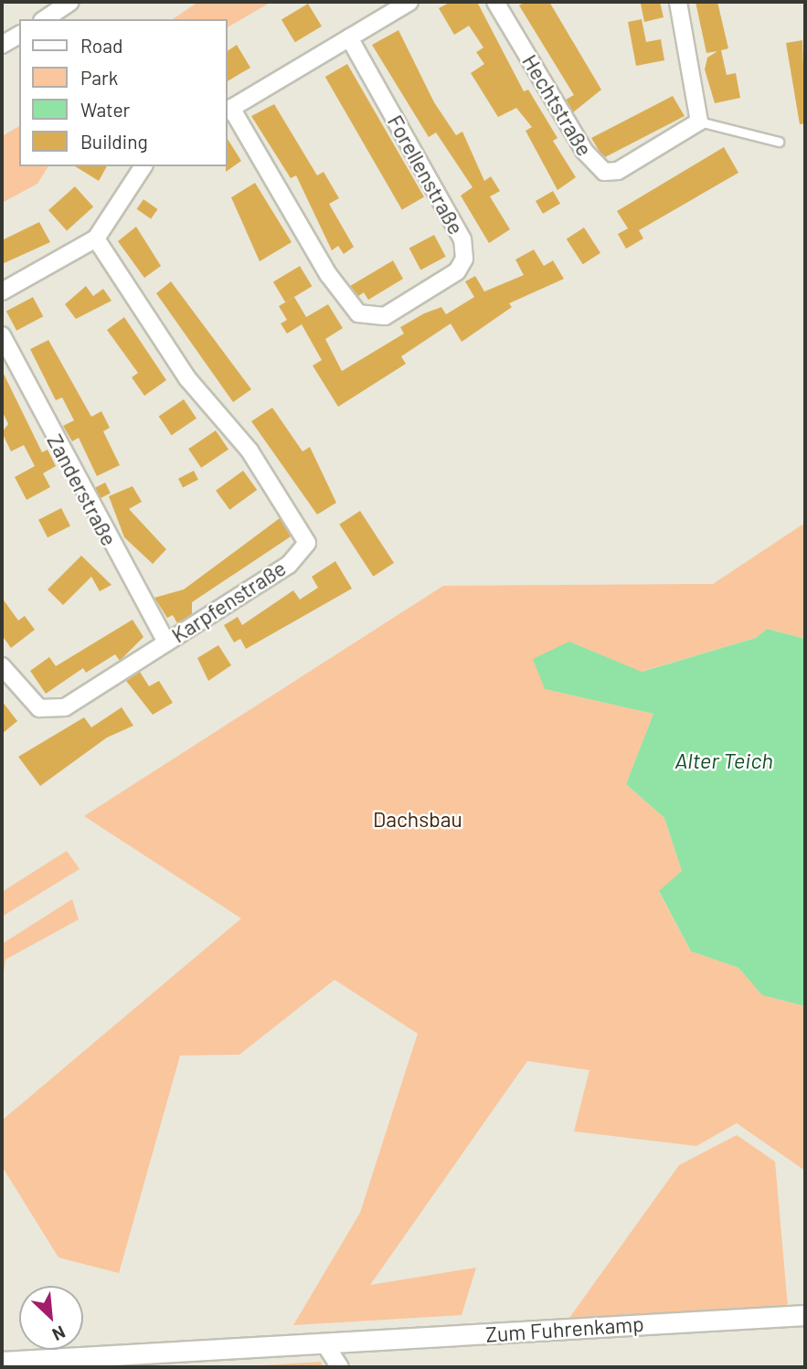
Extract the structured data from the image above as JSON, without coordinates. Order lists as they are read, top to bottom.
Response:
{
  "streets": {
    "street": [
      "Hechtstraße",
      "Forellenstraße",
      "Zanderstraße",
      "Karpfenstraße",
      "Zum Fuhrenkamp"
    ]
  },
  "crossings": [
    ["Zanderstraße", "Karpfenstraße"]
  ],
  "water": ["Alter Teich"],
  "parks": ["Dachsbau"],
  "legend": [
    "Road",
    "Park",
    "Water",
    "Building"
  ],
  "north": "bottom right"
}
